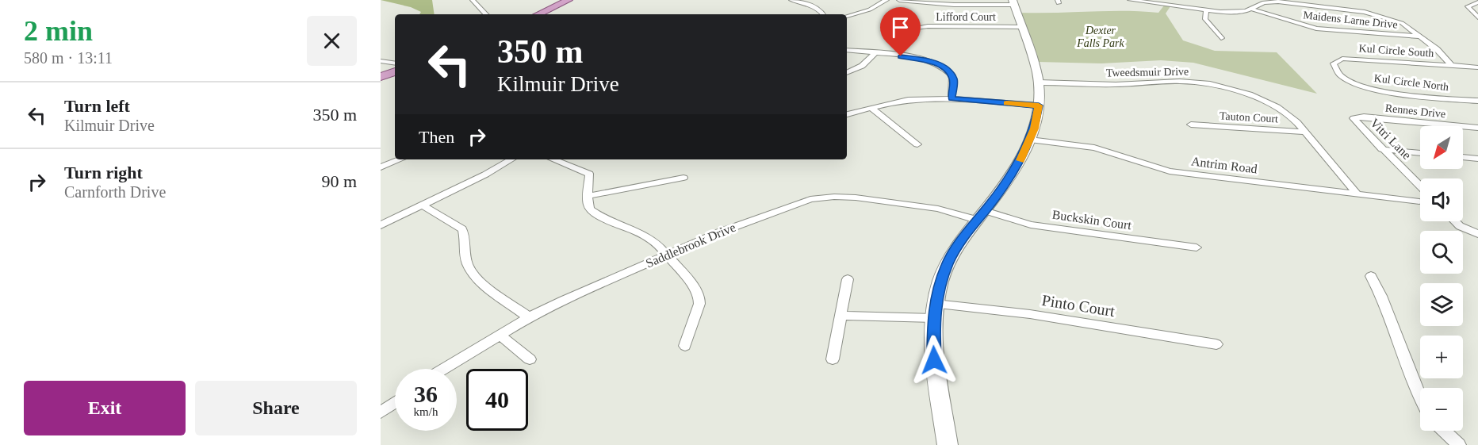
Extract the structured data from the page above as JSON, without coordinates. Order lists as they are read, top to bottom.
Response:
{
  "streets": {
    "street": [
      "Lifford Court",
      "Maidens Larne Drive",
      "Kul Circle South",
      "Tweedsmuir Drive",
      "Kul Circle North",
      "Rennes Drive",
      "Tauton Court",
      "Vitri Lane",
      "Antrim Road",
      "Buckskin Court",
      "Saddlebrook Drive",
      "Pinto Court"
    ]
  },
  "crossings": [
    ["Kul Circle South", "Kul Circle North"],
    ["Tweedsmuir Drive", "Tauton Court"],
    ["Tweedsmuir Drive", "Antrim Road"],
    ["Rennes Drive", "Vitri Lane"],
    ["Buckskin Court", "Saddlebrook Drive"]
  ],
  "parks": ["Dexter Falls Park"],
  "north": "bottom left",
  "page": {
    "heading": ["2 min", "580 m · 13:11"],
    "turn": ["350 m", "Kilmuir Drive"],
    "list": [
      {
        "name": "Turn left",
        "note": "Kilmuir Drive",
        "value": "350 m"
      },
      {
        "name": "Turn right",
        "note": "Carnforth Drive",
        "value": "90 m"
      }
    ],
    "then": "Then",
    "map_buttons": ["+", "−"],
    "speed": "36 km/h",
    "limit": "40",
    "buttons": ["Exit", "Share"]
  }
}
